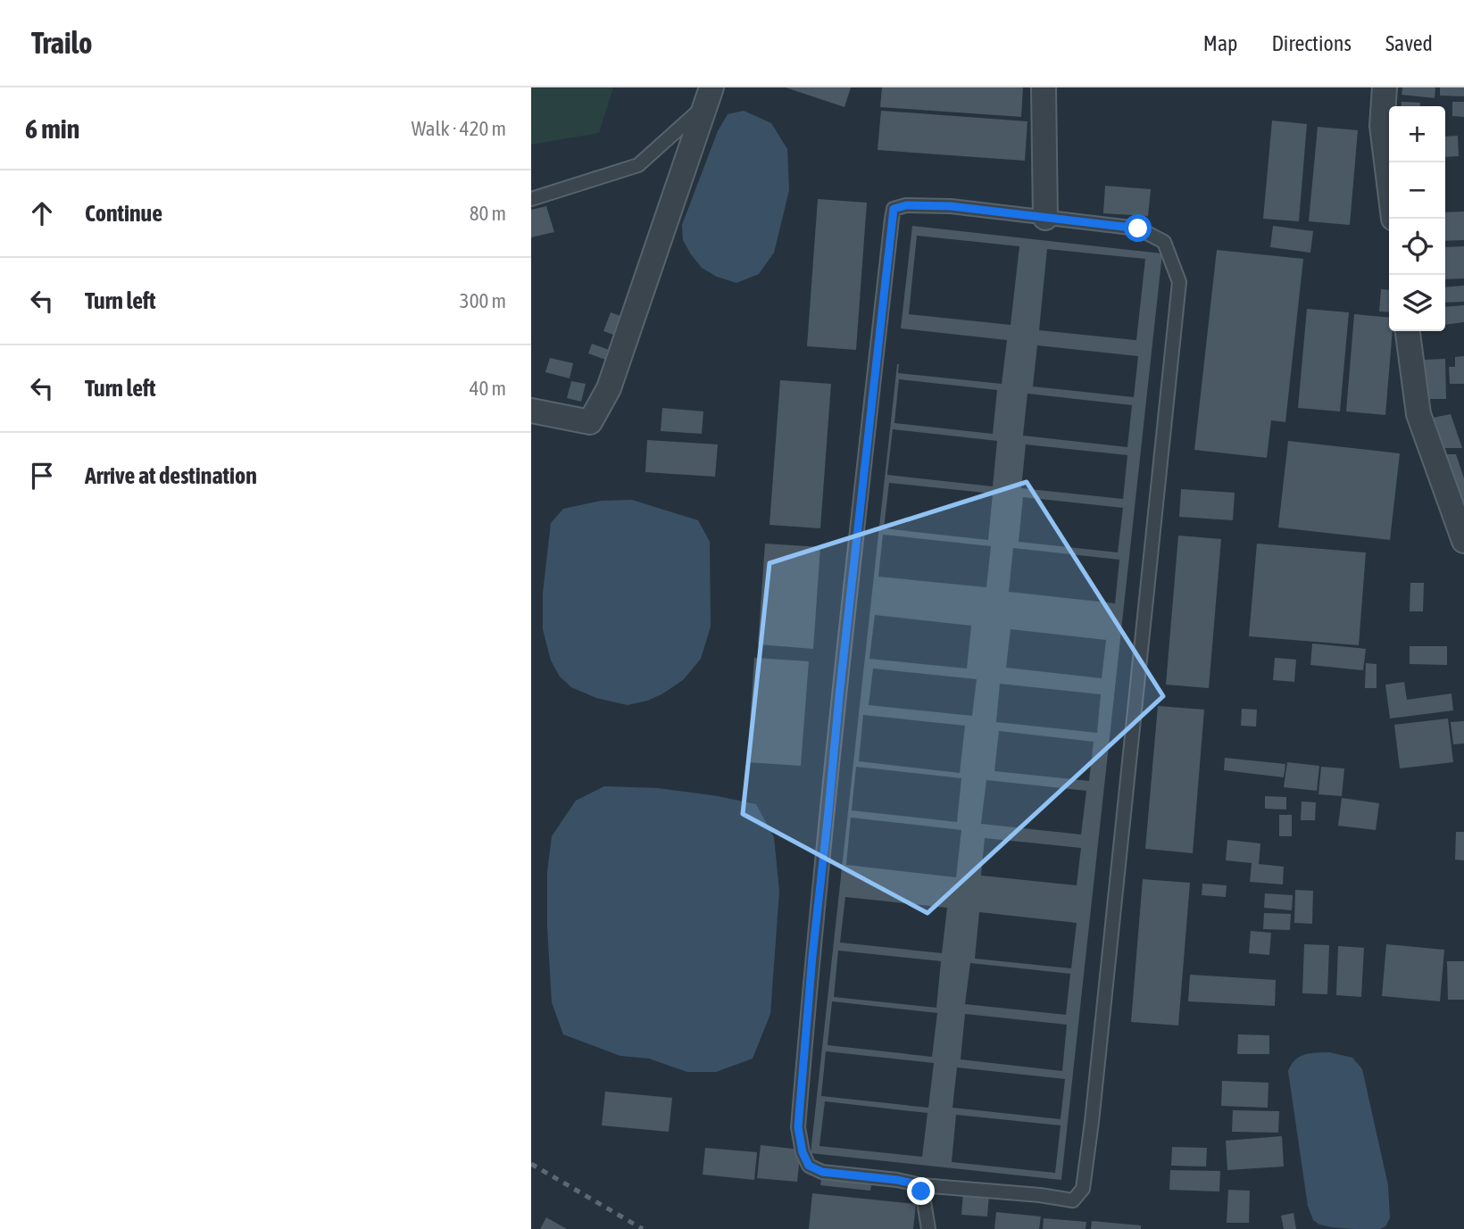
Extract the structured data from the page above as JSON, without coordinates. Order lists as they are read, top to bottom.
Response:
{
  "page": {
    "header": "Trailo",
    "nav": ["Map", "Directions", "Saved"],
    "heading": ["6 min", "Walk · 420 m"],
    "map_buttons": ["+", "−"],
    "list": [
      ["Continue", "80 m"],
      ["Turn left", "300 m"],
      ["Turn left", "40 m"],
      "Arrive at destination"
    ]
  }
}
